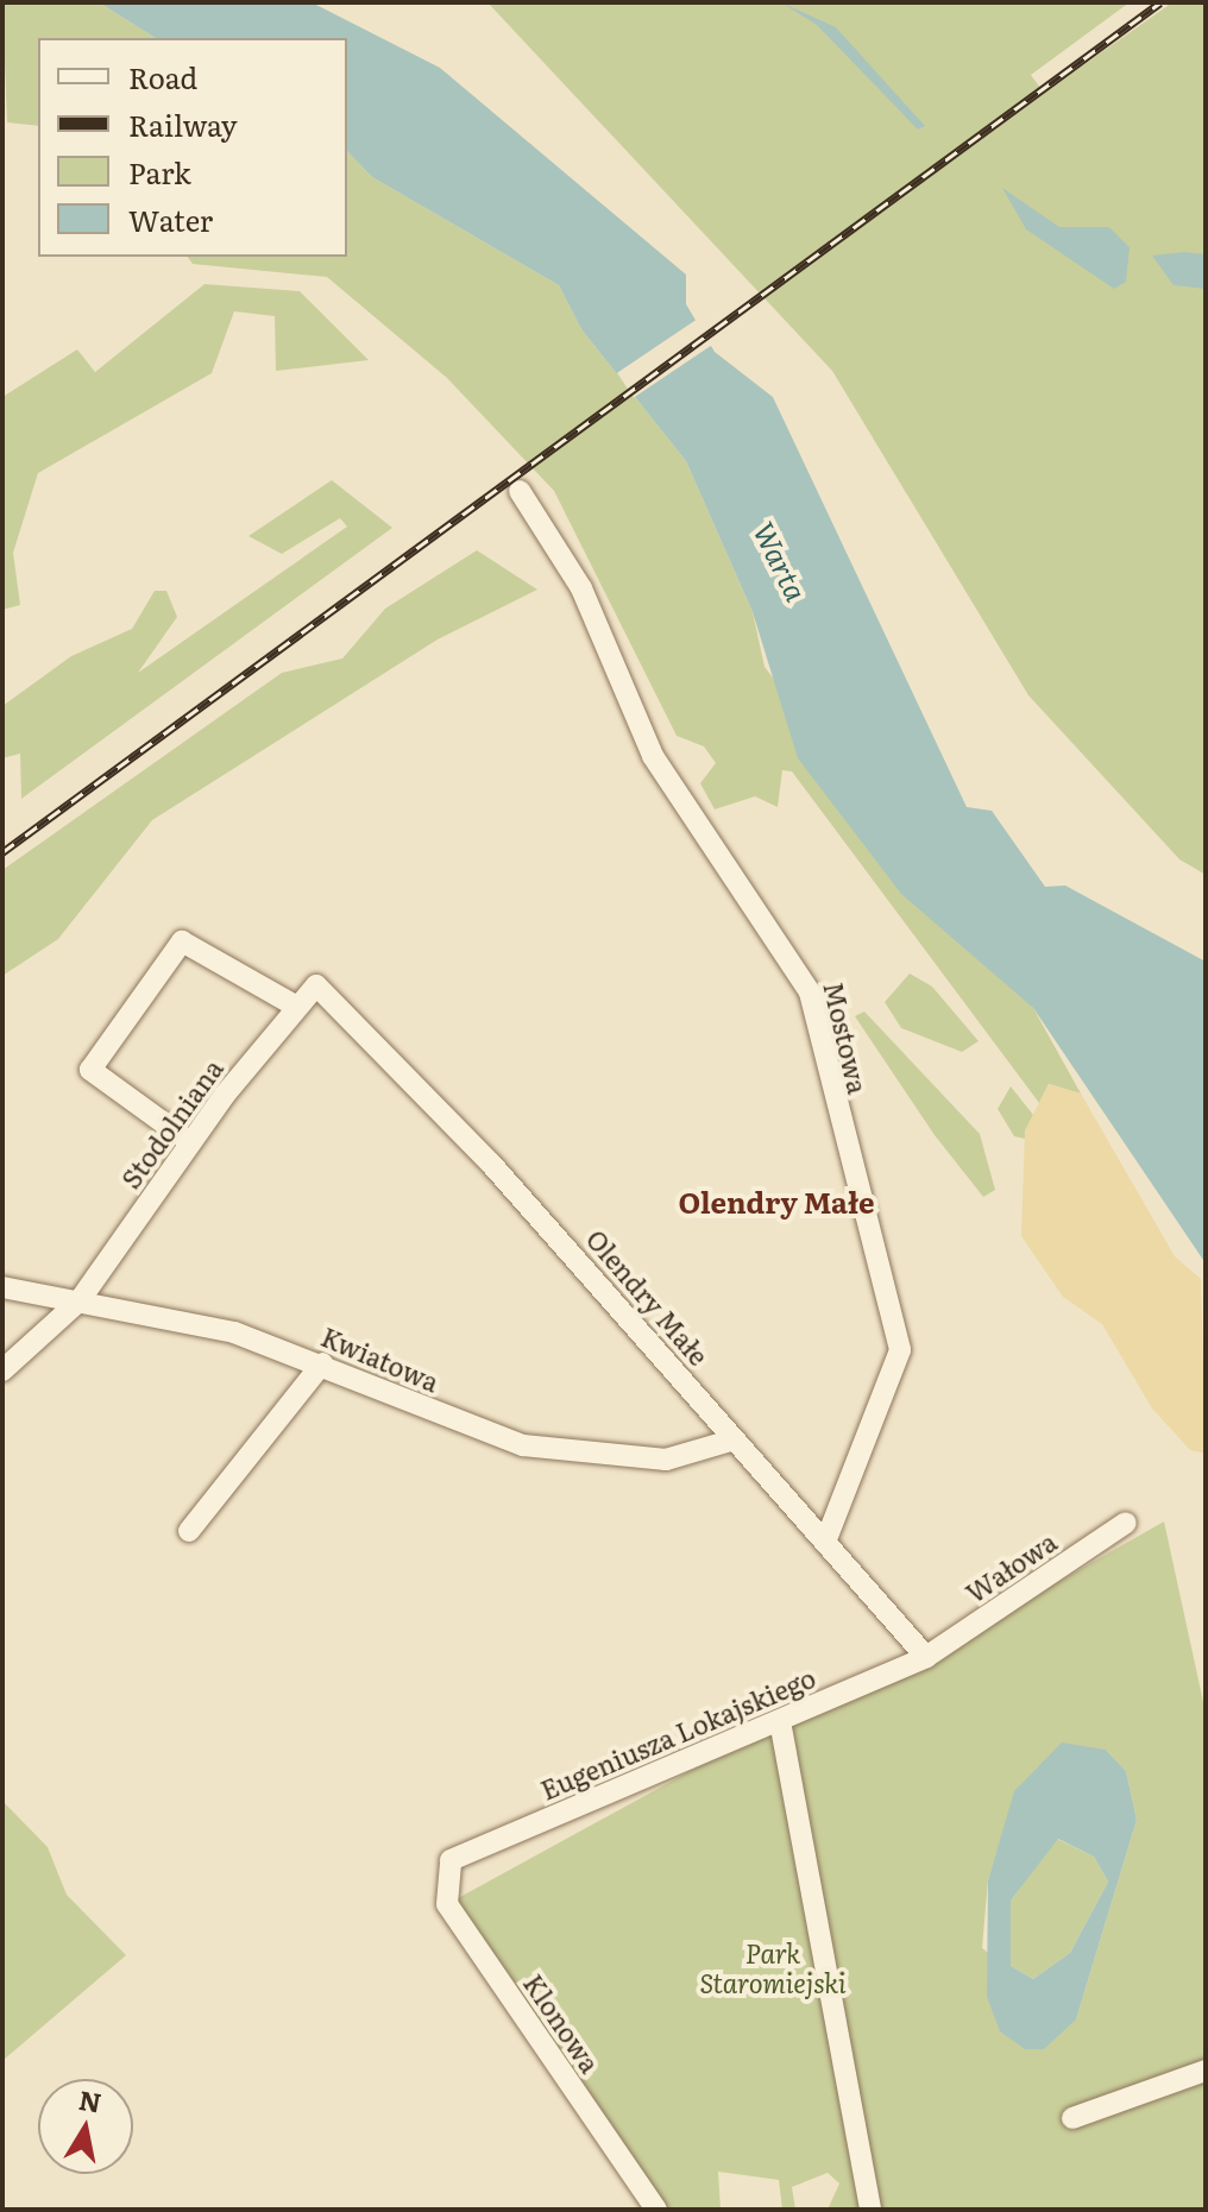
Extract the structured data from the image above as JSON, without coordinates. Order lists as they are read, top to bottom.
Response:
{
  "streets": {
    "street": [
      "Mostowa",
      "Stodolniana",
      "Olendry Małe",
      "Kwiatowa",
      "Wałowa",
      "Eugeniusza Lokajskiego",
      "Klonowa"
    ]
  },
  "crossings": [
    ["Mostowa", "Olendry Małe"],
    ["Stodolniana", "Olendry Małe"],
    ["Stodolniana", "Kwiatowa"],
    ["Olendry Małe", "Kwiatowa"],
    ["Olendry Małe", "Wałowa"],
    ["Olendry Małe", "Eugeniusza Lokajskiego"],
    ["Wałowa", "Eugeniusza Lokajskiego"],
    ["Eugeniusza Lokajskiego", "Klonowa"]
  ],
  "districts": ["Olendry Małe"],
  "water": ["Warta"],
  "parks": ["Park Staromiejski"],
  "legend": [
    "Road",
    "Railway",
    "Park",
    "Water"
  ],
  "north": "top"
}
